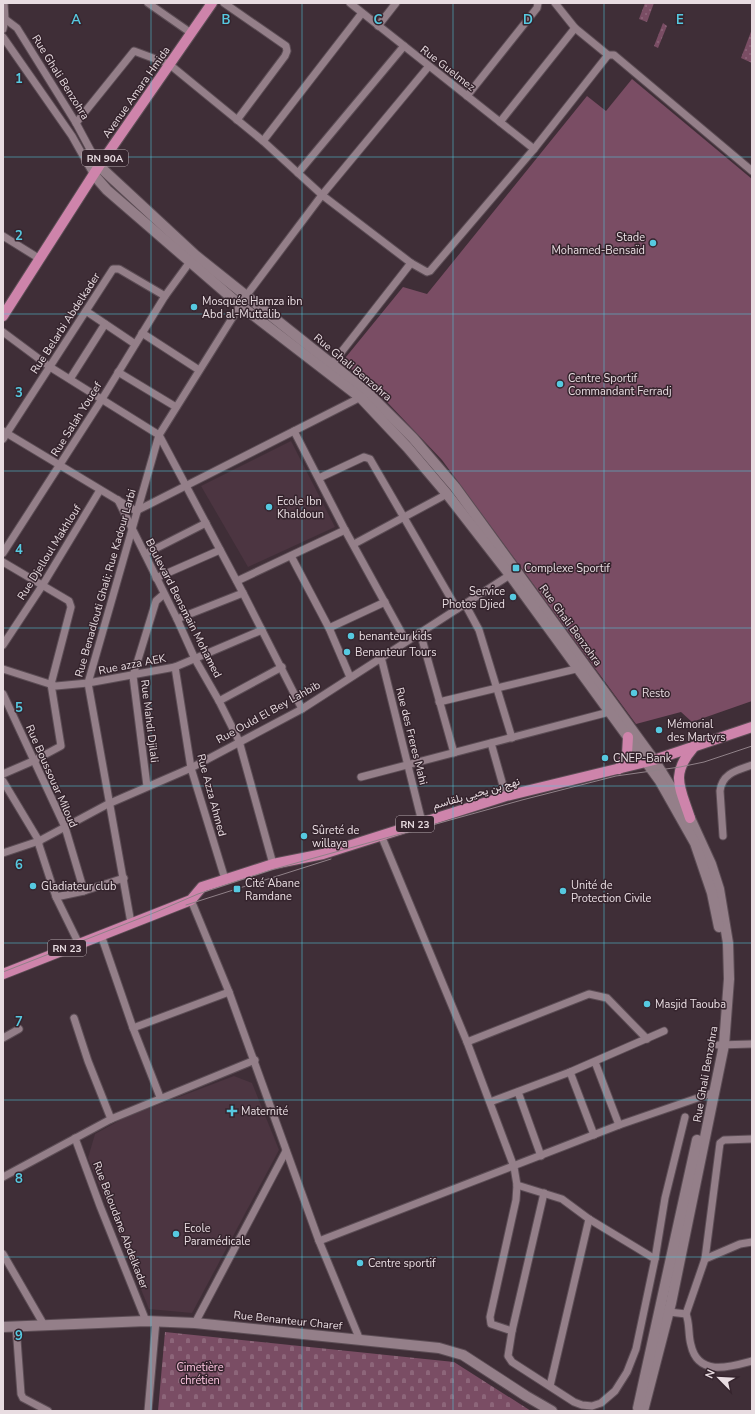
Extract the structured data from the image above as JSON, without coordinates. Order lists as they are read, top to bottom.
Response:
{
  "streets": {
    "main road": [
      "Rue Ghali Benzohra",
      "Avenue Amara Hmida",
      "RN 90A",
      "نهج بن يحيى بلقاسم",
      "RN 23",
      "Rue Benanteur Charef"
    ],
    "street": [
      "Rue Guelmez",
      "Rue Belarbi Abdelkader",
      "Rue Salah Youcef",
      "Rue Djelloul Makhlouf",
      "Rue Benadlouti Ghali; Rue Kadour Larbi",
      "Boulevard Bensmain Mohamed",
      "Rue azza AEK",
      "Rue Ould El Bey Lahbib",
      "Rue Mahdi Djilali",
      "Rue des Freres Mahi",
      "Rue Boussouar Miloud",
      "Rue Azza Ahmed",
      "Rue Beloudane Abdelkader"
    ]
  },
  "crossings": [
    ["Rue Guelmez", "Rue Benadlouti Ghali; Rue Kadour Larbi"],
    ["Rue Ghali Benzohra", "Avenue Amara Hmida"],
    ["Rue Ghali Benzohra", "Rue Salah Youcef"],
    ["Rue Ghali Benzohra", "Rue Benadlouti Ghali; Rue Kadour Larbi"],
    ["Rue Ghali Benzohra", "Rue Ould El Bey Lahbib"],
    ["Rue Ghali Benzohra", "نهج بن يحيى بلقاسم"],
    ["Rue Belarbi Abdelkader", "Rue Salah Youcef"],
    ["Rue Benadlouti Ghali; Rue Kadour Larbi", "Boulevard Bensmain Mohamed"],
    ["Rue Benadlouti Ghali; Rue Kadour Larbi", "Rue azza AEK"],
    ["Rue Benadlouti Ghali; Rue Kadour Larbi", "Rue Ould El Bey Lahbib"],
    ["Rue Benadlouti Ghali; Rue Kadour Larbi", "RN 23"],
    ["Boulevard Bensmain Mohamed", "Rue azza AEK"],
    ["Boulevard Bensmain Mohamed", "Rue Ould El Bey Lahbib"],
    ["Boulevard Bensmain Mohamed", "Rue Mahdi Djilali"],
    ["Boulevard Bensmain Mohamed", "نهج بن يحيى بلقاسم"],
    ["Rue azza AEK", "Rue Mahdi Djilali"],
    ["Rue azza AEK", "Rue Azza Ahmed"],
    ["Rue Ould El Bey Lahbib", "Rue Mahdi Djilali"],
    ["Rue Ould El Bey Lahbib", "Rue des Freres Mahi"],
    ["Rue Ould El Bey Lahbib", "Rue Boussouar Miloud"],
    ["Rue Ould El Bey Lahbib", "Rue Azza Ahmed"],
    ["Rue des Freres Mahi", "نهج بن يحيى بلقاسم"],
    ["نهج بن يحيى بلقاسم", "Rue Azza Ahmed"],
    ["نهج بن يحيى بلقاسم", "RN 23"],
    ["Rue Beloudane Abdelkader", "Rue Benanteur Charef"]
  ],
  "parks": ["Cimetière chrétien"],
  "places": {
    "other": [
      "Stade Mohamed-Bensaïd",
      "Mosquée Hamza ibn Abd al-Muttalib",
      "Centre Sportif Commandant Ferradj",
      "Ecole Ibn Khaldoun",
      "Service Photos Djied",
      "benanteur kids",
      "Benanteur Tours",
      "Resto",
      "Mémorial des Martyrs",
      "CNEP-Bank",
      "Sûreté de willaya",
      "Gladiateur club",
      "Unité de Protection Civile",
      "Masjid Taouba",
      "Ecole Paramédicale",
      "Centre sportif"
    ],
    "transit": ["Complexe Sportif", "Cité Abane Ramdane"],
    "health": ["Maternité"]
  },
  "north": "top left",
  "grid": {
    "columns": [
      "A",
      "B",
      "C",
      "D",
      "E"
    ],
    "rows": [
      "1",
      "2",
      "3",
      "4",
      "5",
      "6",
      "7",
      "8",
      "9"
    ]
  }
}
